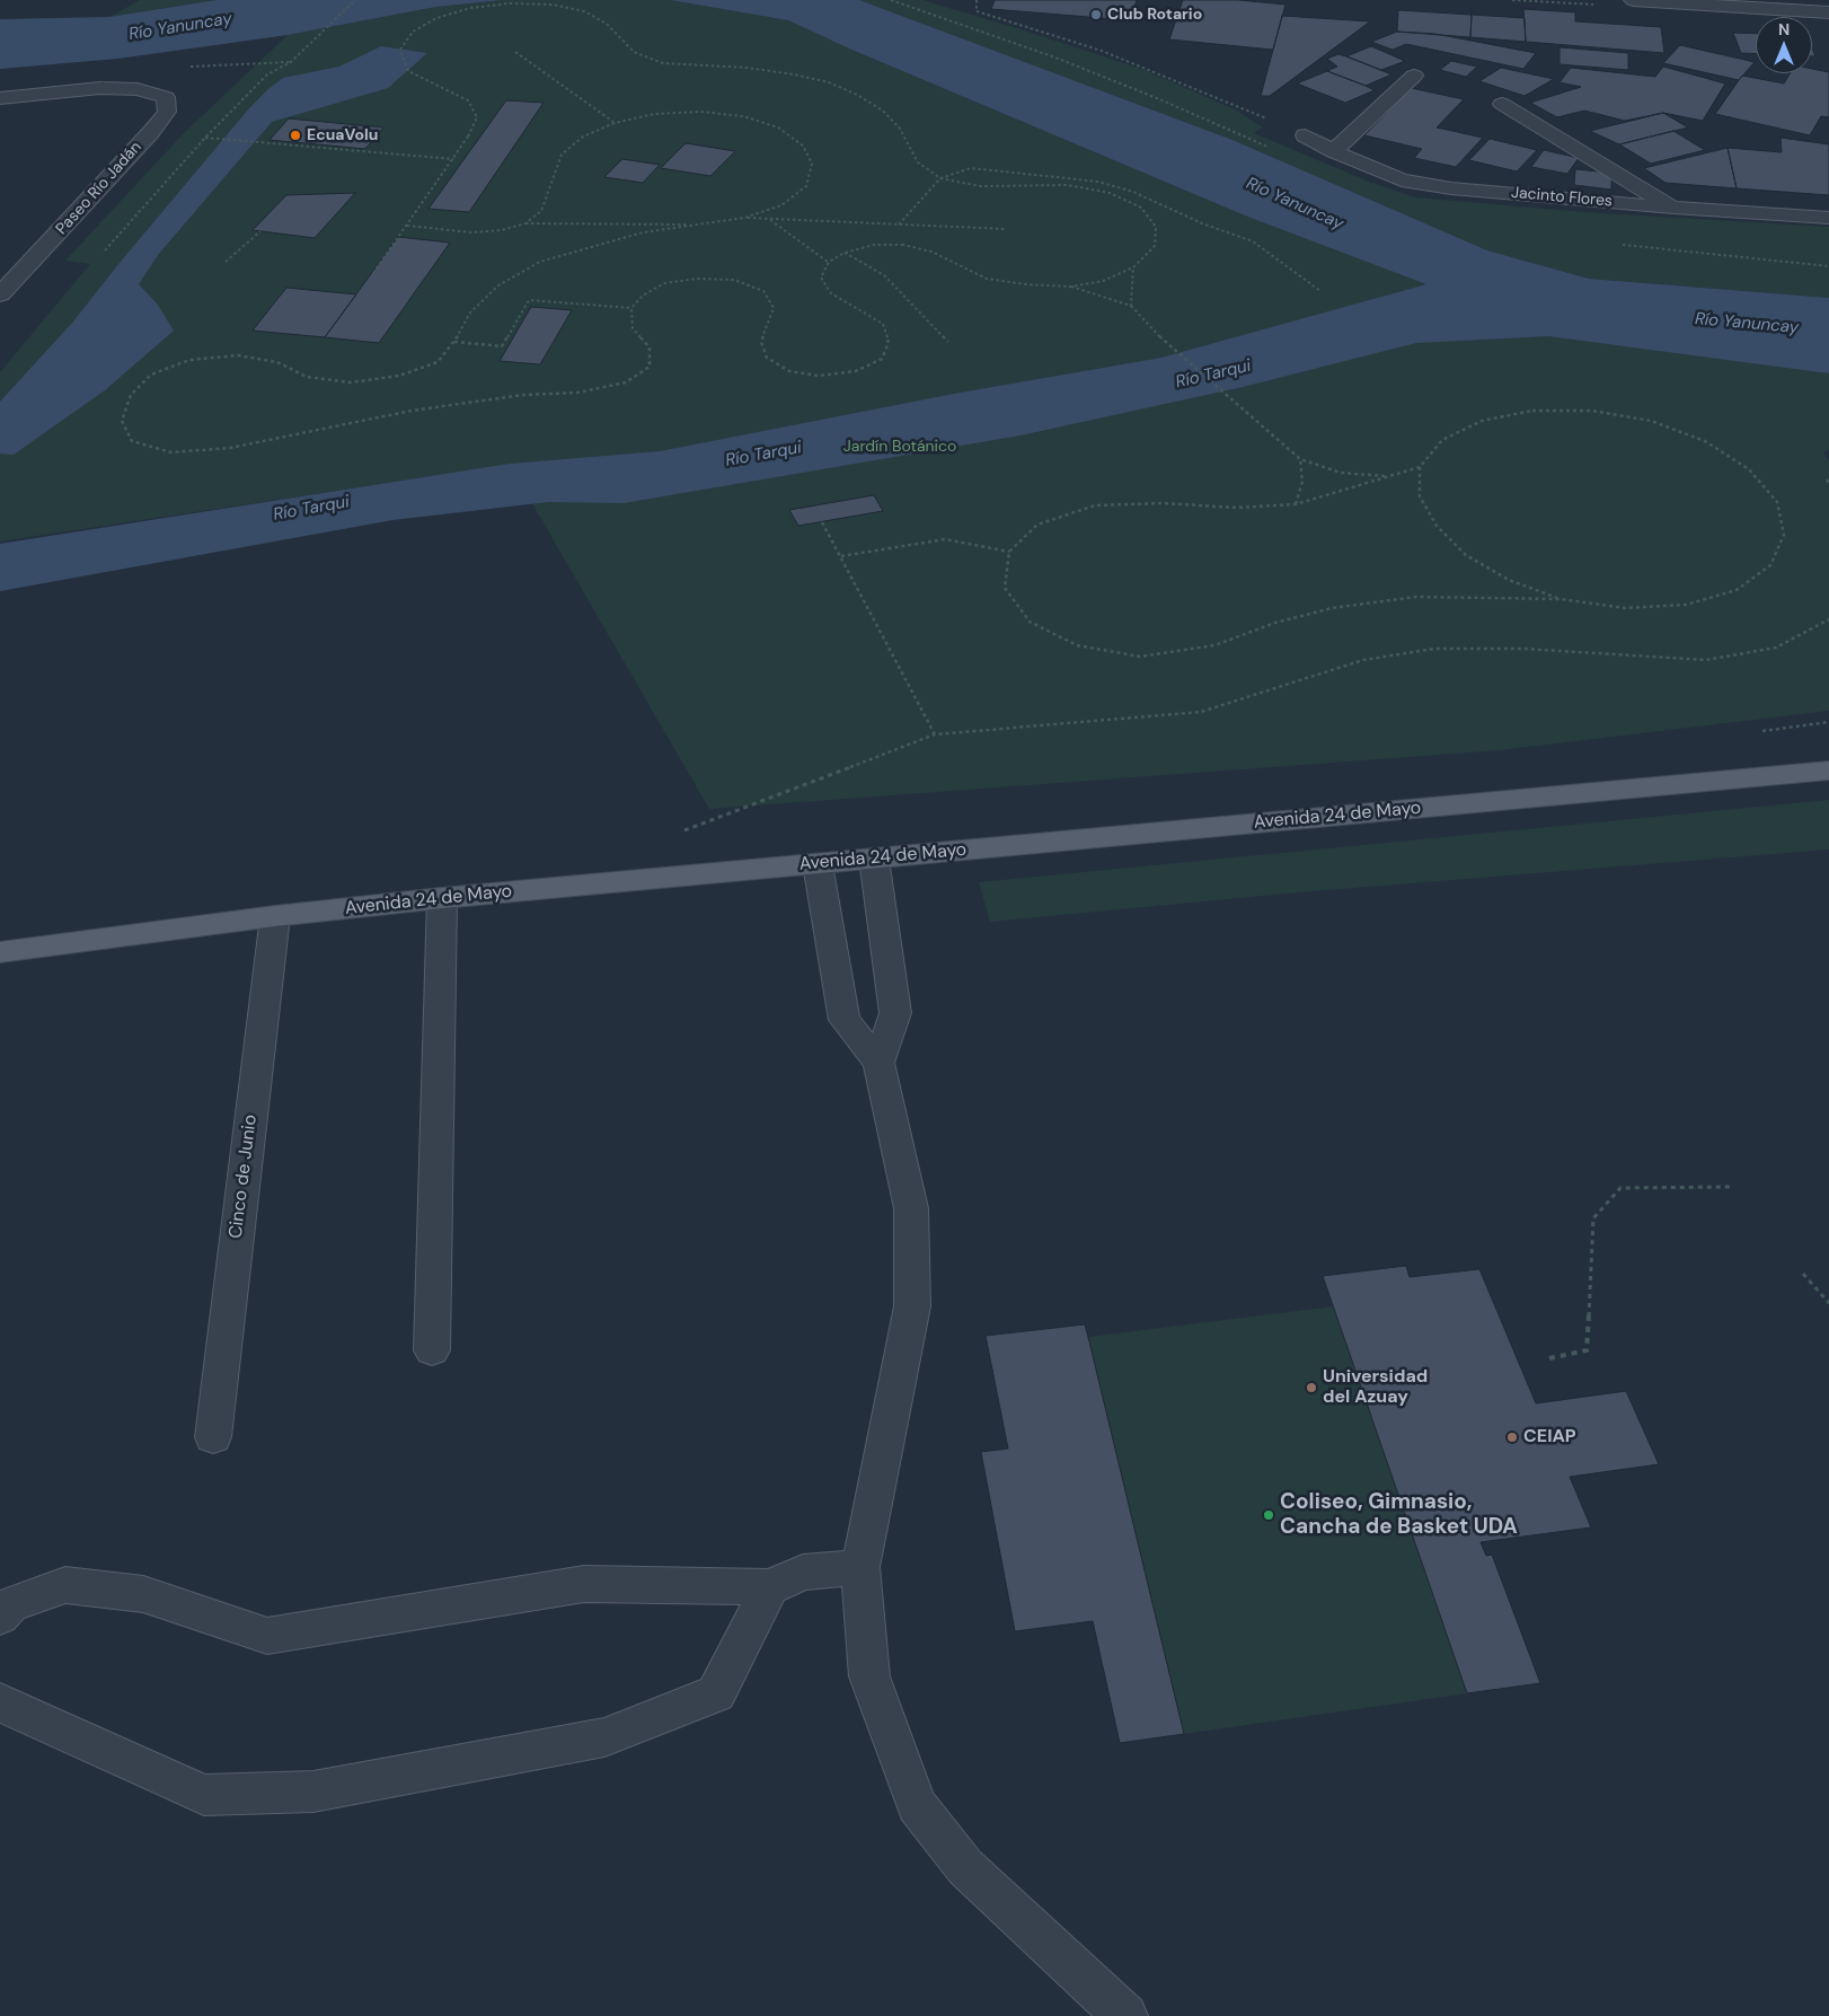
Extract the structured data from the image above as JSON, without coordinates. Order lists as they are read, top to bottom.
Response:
{
  "streets": {
    "main road": ["Avenida 24 de Mayo"],
    "street": ["Paseo Río Jadán", "Jacinto Flores", "Cinco de Junio"]
  },
  "crossings": [
    ["Avenida 24 de Mayo", "Cinco de Junio"]
  ],
  "water": ["Río Yanuncay", "Río Tarqui"],
  "parks": ["Jardín Botánico"],
  "places": [
    "Club Rotario",
    "EcuaVolu",
    "Universidad del Azuay",
    "CEIAP",
    "Coliseo, Gimnasio, Cancha de Basket UDA"
  ],
  "north": "top"
}
